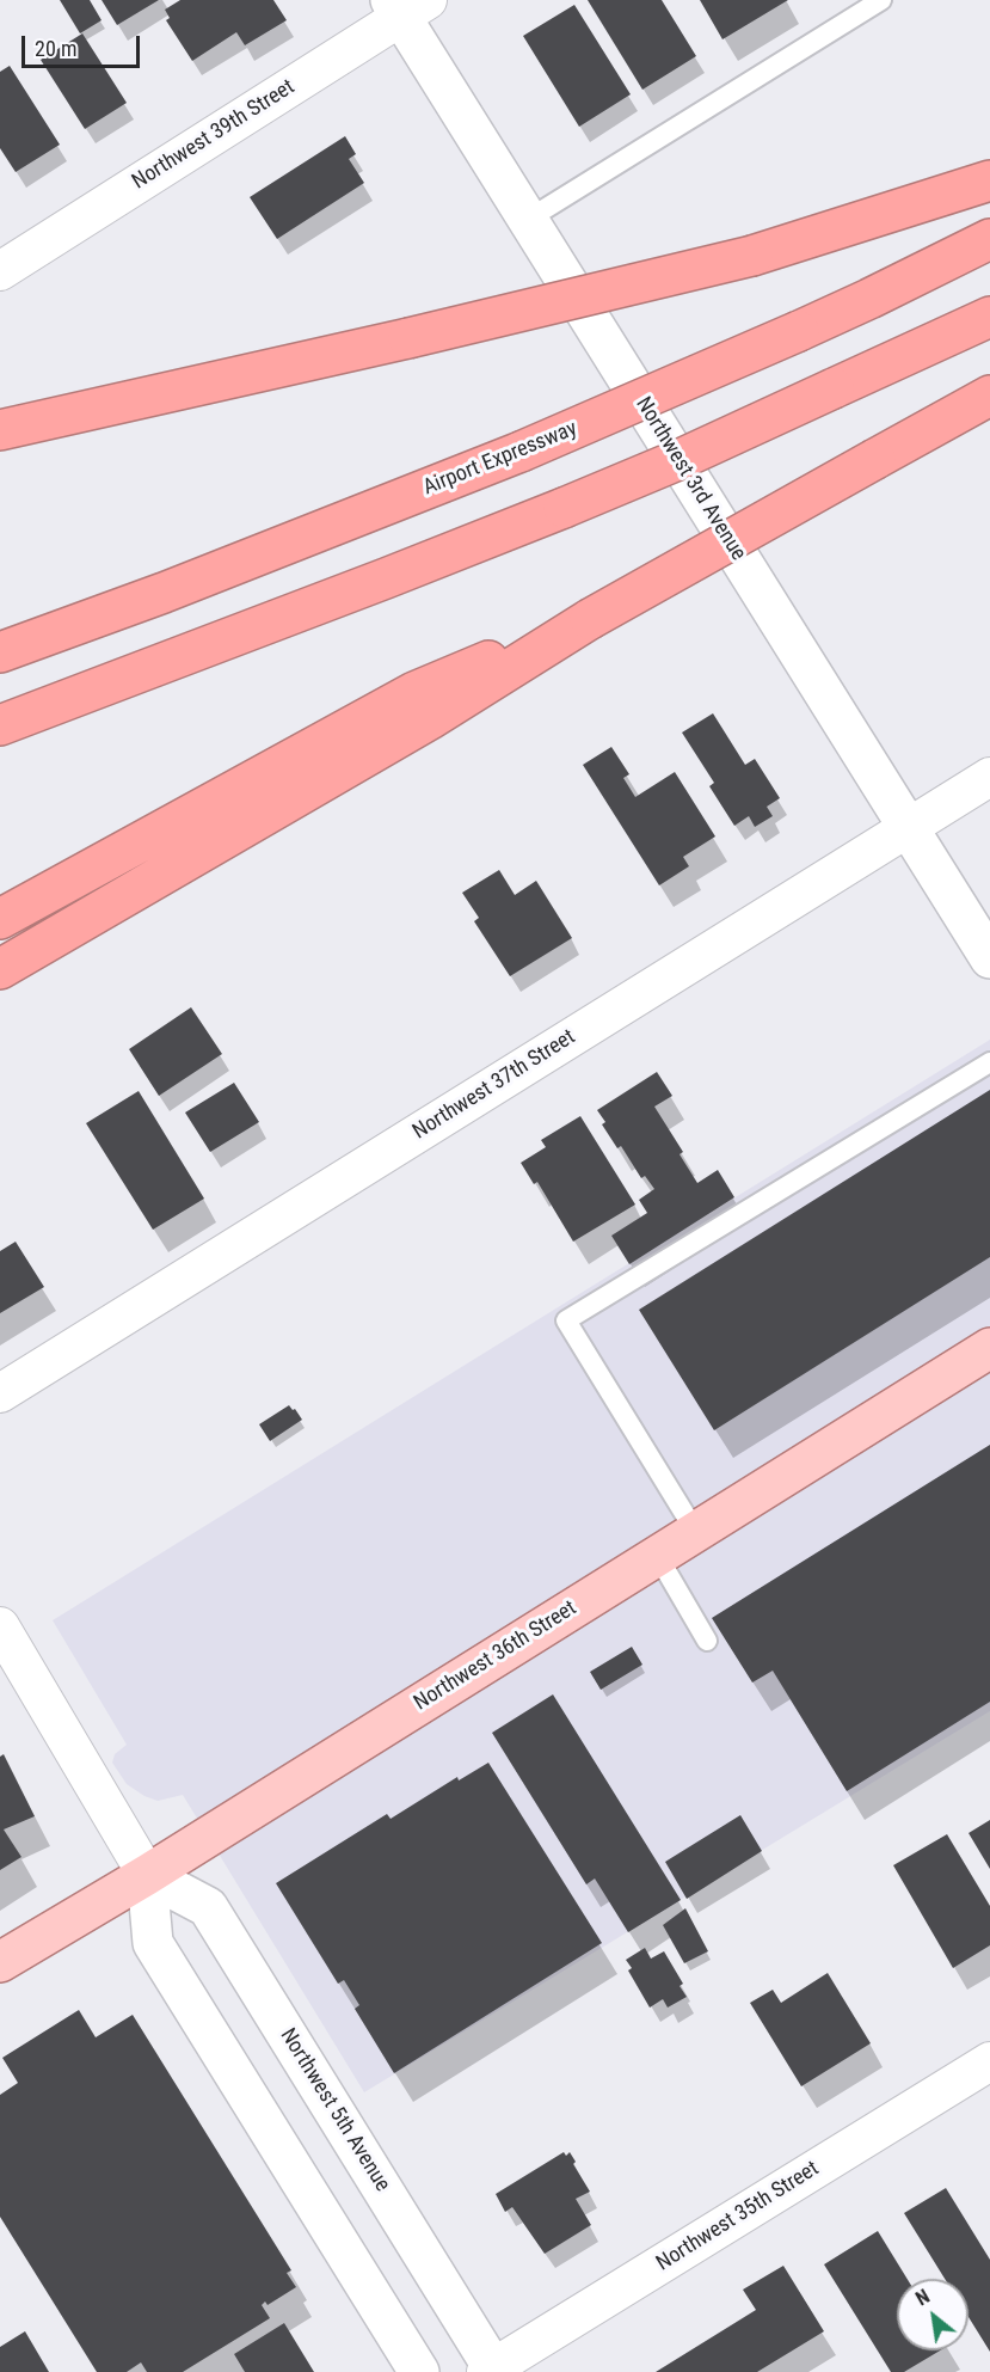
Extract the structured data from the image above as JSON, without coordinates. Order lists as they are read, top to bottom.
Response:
{
  "streets": {
    "highway": ["Airport Expressway"],
    "main road": ["Northwest 36th Street"],
    "street": [
      "Northwest 39th Street",
      "Northwest 3rd Avenue",
      "Northwest 37th Street",
      "Northwest 5th Avenue",
      "Northwest 35th Street"
    ]
  },
  "crossings": [
    ["Northwest 39th Street", "Northwest 3rd Avenue"],
    ["Northwest 3rd Avenue", "Northwest 37th Street"],
    ["Northwest 36th Street", "Northwest 5th Avenue"],
    ["Northwest 5th Avenue", "Northwest 35th Street"]
  ],
  "scale_bar": "20 m",
  "north": "top left"
}
